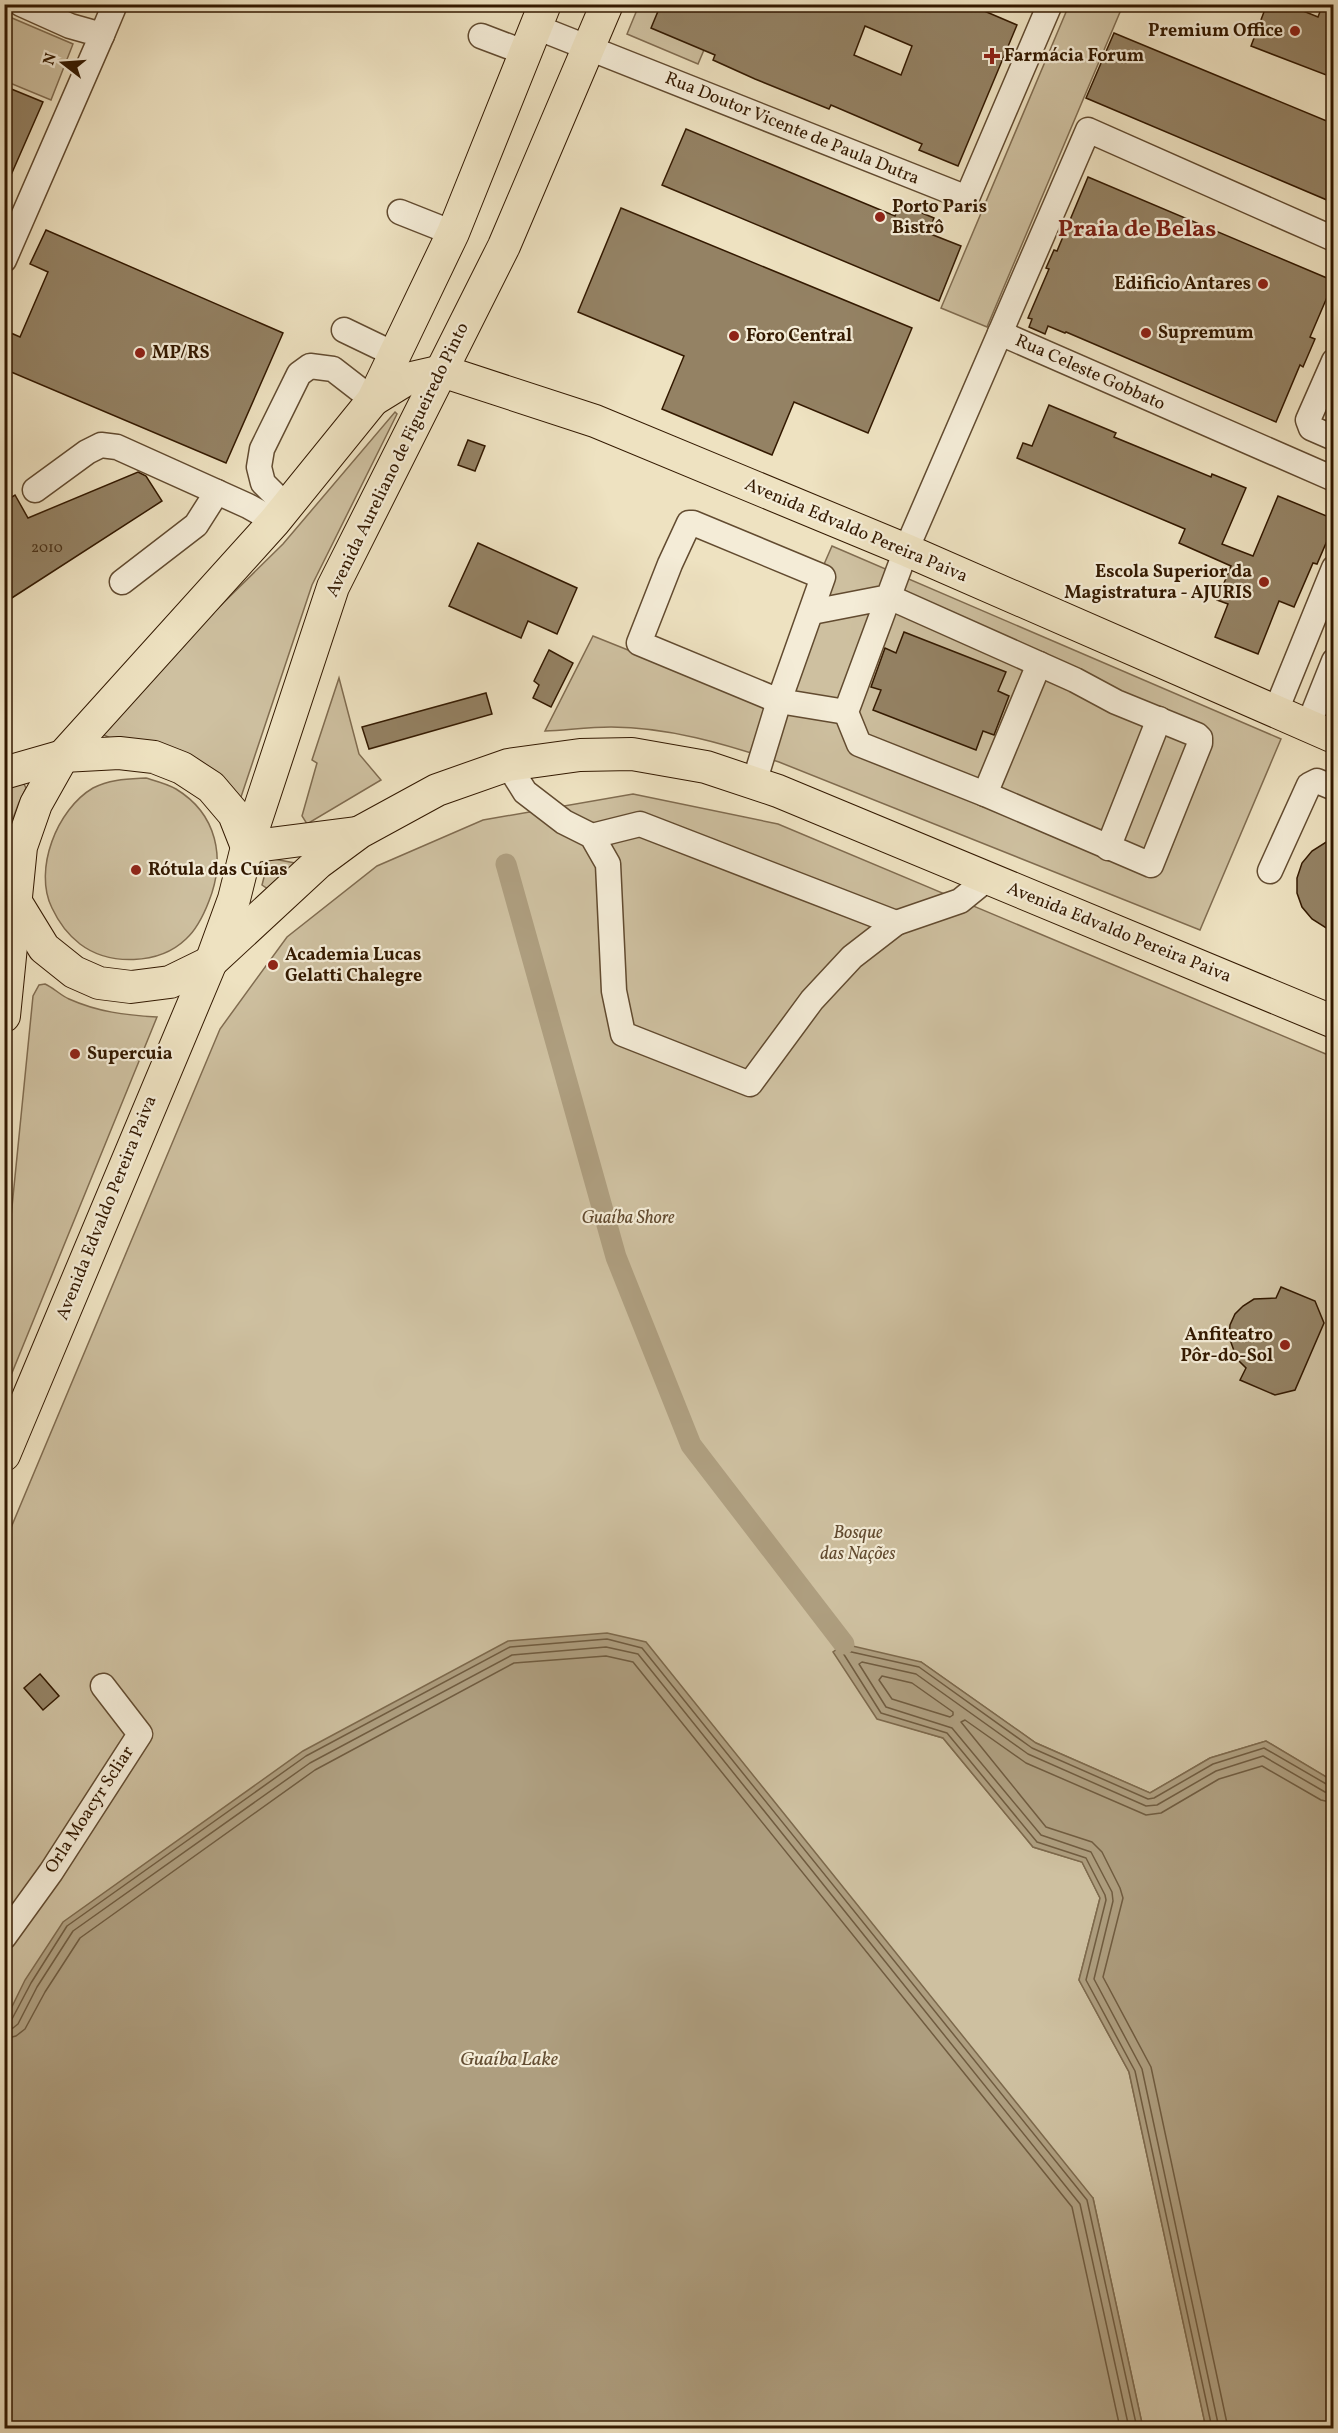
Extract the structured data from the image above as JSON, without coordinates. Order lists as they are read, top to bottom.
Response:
{
  "streets": {
    "main road": ["Avenida Aureliano de Figueiredo Pinto", "Avenida Edvaldo Pereira Paiva"],
    "street": ["Rua Doutor Vicente de Paula Dutra", "Rua Celeste Gobbato", "Orla Moacyr Scliar"]
  },
  "crossings": [
    ["Rua Doutor Vicente de Paula Dutra", "Avenida Aureliano de Figueiredo Pinto"],
    ["Avenida Aureliano de Figueiredo Pinto", "Avenida Edvaldo Pereira Paiva"]
  ],
  "districts": ["Praia de Belas"],
  "water": ["Guaíba Lake"],
  "parks": ["Guaíba Shore", "Bosque das Nações"],
  "places": {
    "other": [
      "Premium Office",
      "Porto Paris Bistrô",
      "Edificio Antares",
      "Supremum",
      "Foro Central",
      "MP/RS",
      "Escola Superior da Magistratura - AJURIS",
      "Rótula das Cuias",
      "Academia Lucas Gelatti Chalegre",
      "Supercuia",
      "Anfiteatro Pôr-do-Sol"
    ],
    "health": ["Farmácia Forum"]
  },
  "house_numbers": ["2010"],
  "north": "left"
}
